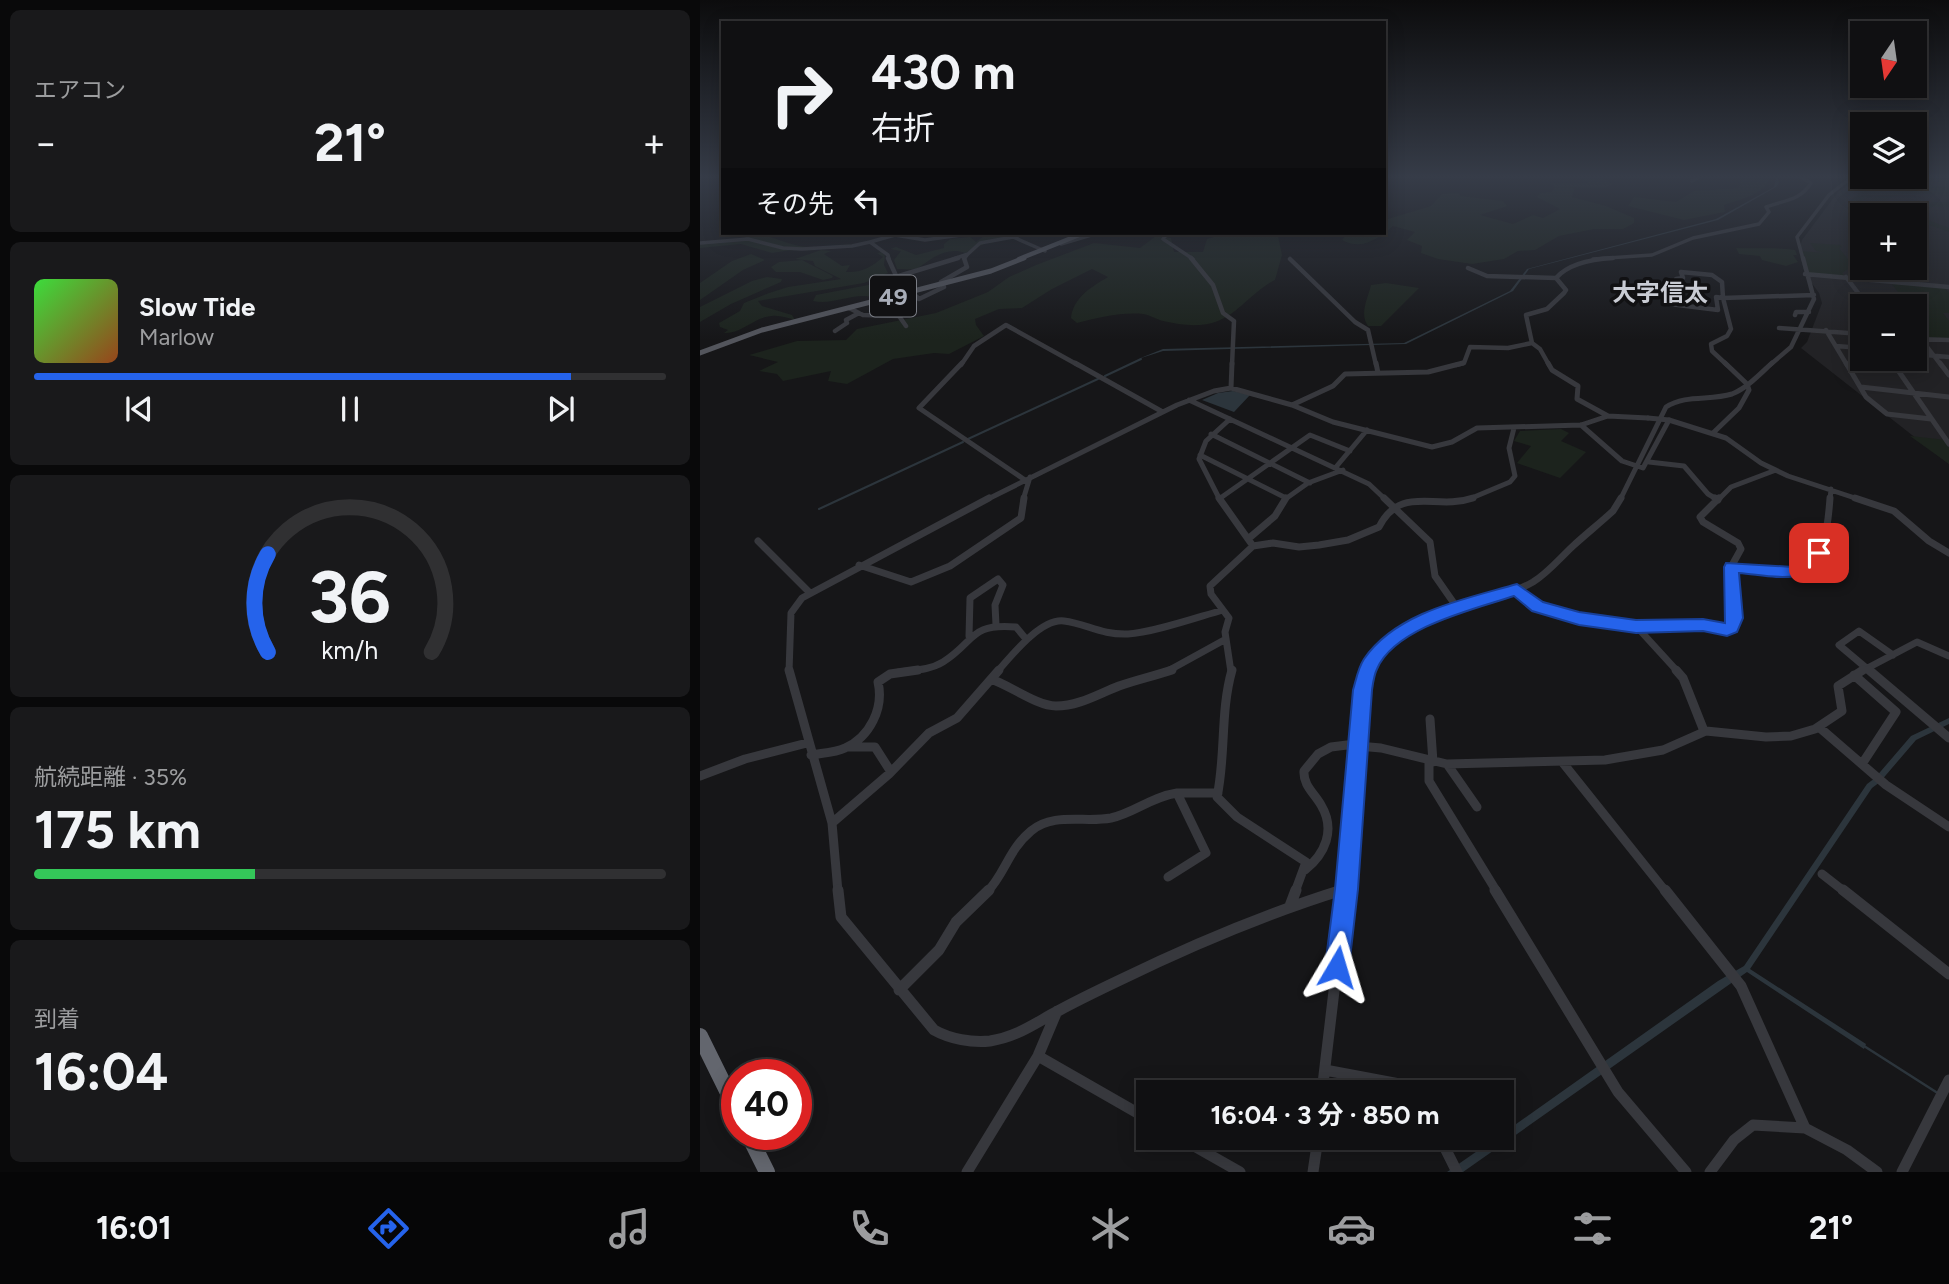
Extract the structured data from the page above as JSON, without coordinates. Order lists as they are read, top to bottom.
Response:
{
  "streets": {
    "main road": ["49"]
  },
  "districts": ["大字信太"],
  "north": "bottom",
  "page": {
    "tile": [
      "エアコン",
      ["航続距離 · 35%", "175 km"],
      ["到着", "16:04"]
    ],
    "map_buttons": ["+", "−"],
    "turn": ["430 m", "右折"],
    "heat": ["−", "21°", "+"],
    "then": "その先",
    "song": ["Slow Tide", "Marlow"],
    "limit": "40",
    "trip": "16:04 · 3 分 · 850 m",
    "tabs": ["16:01", "21°"],
    "gauge": ["36", "km/h"]
  }
}
